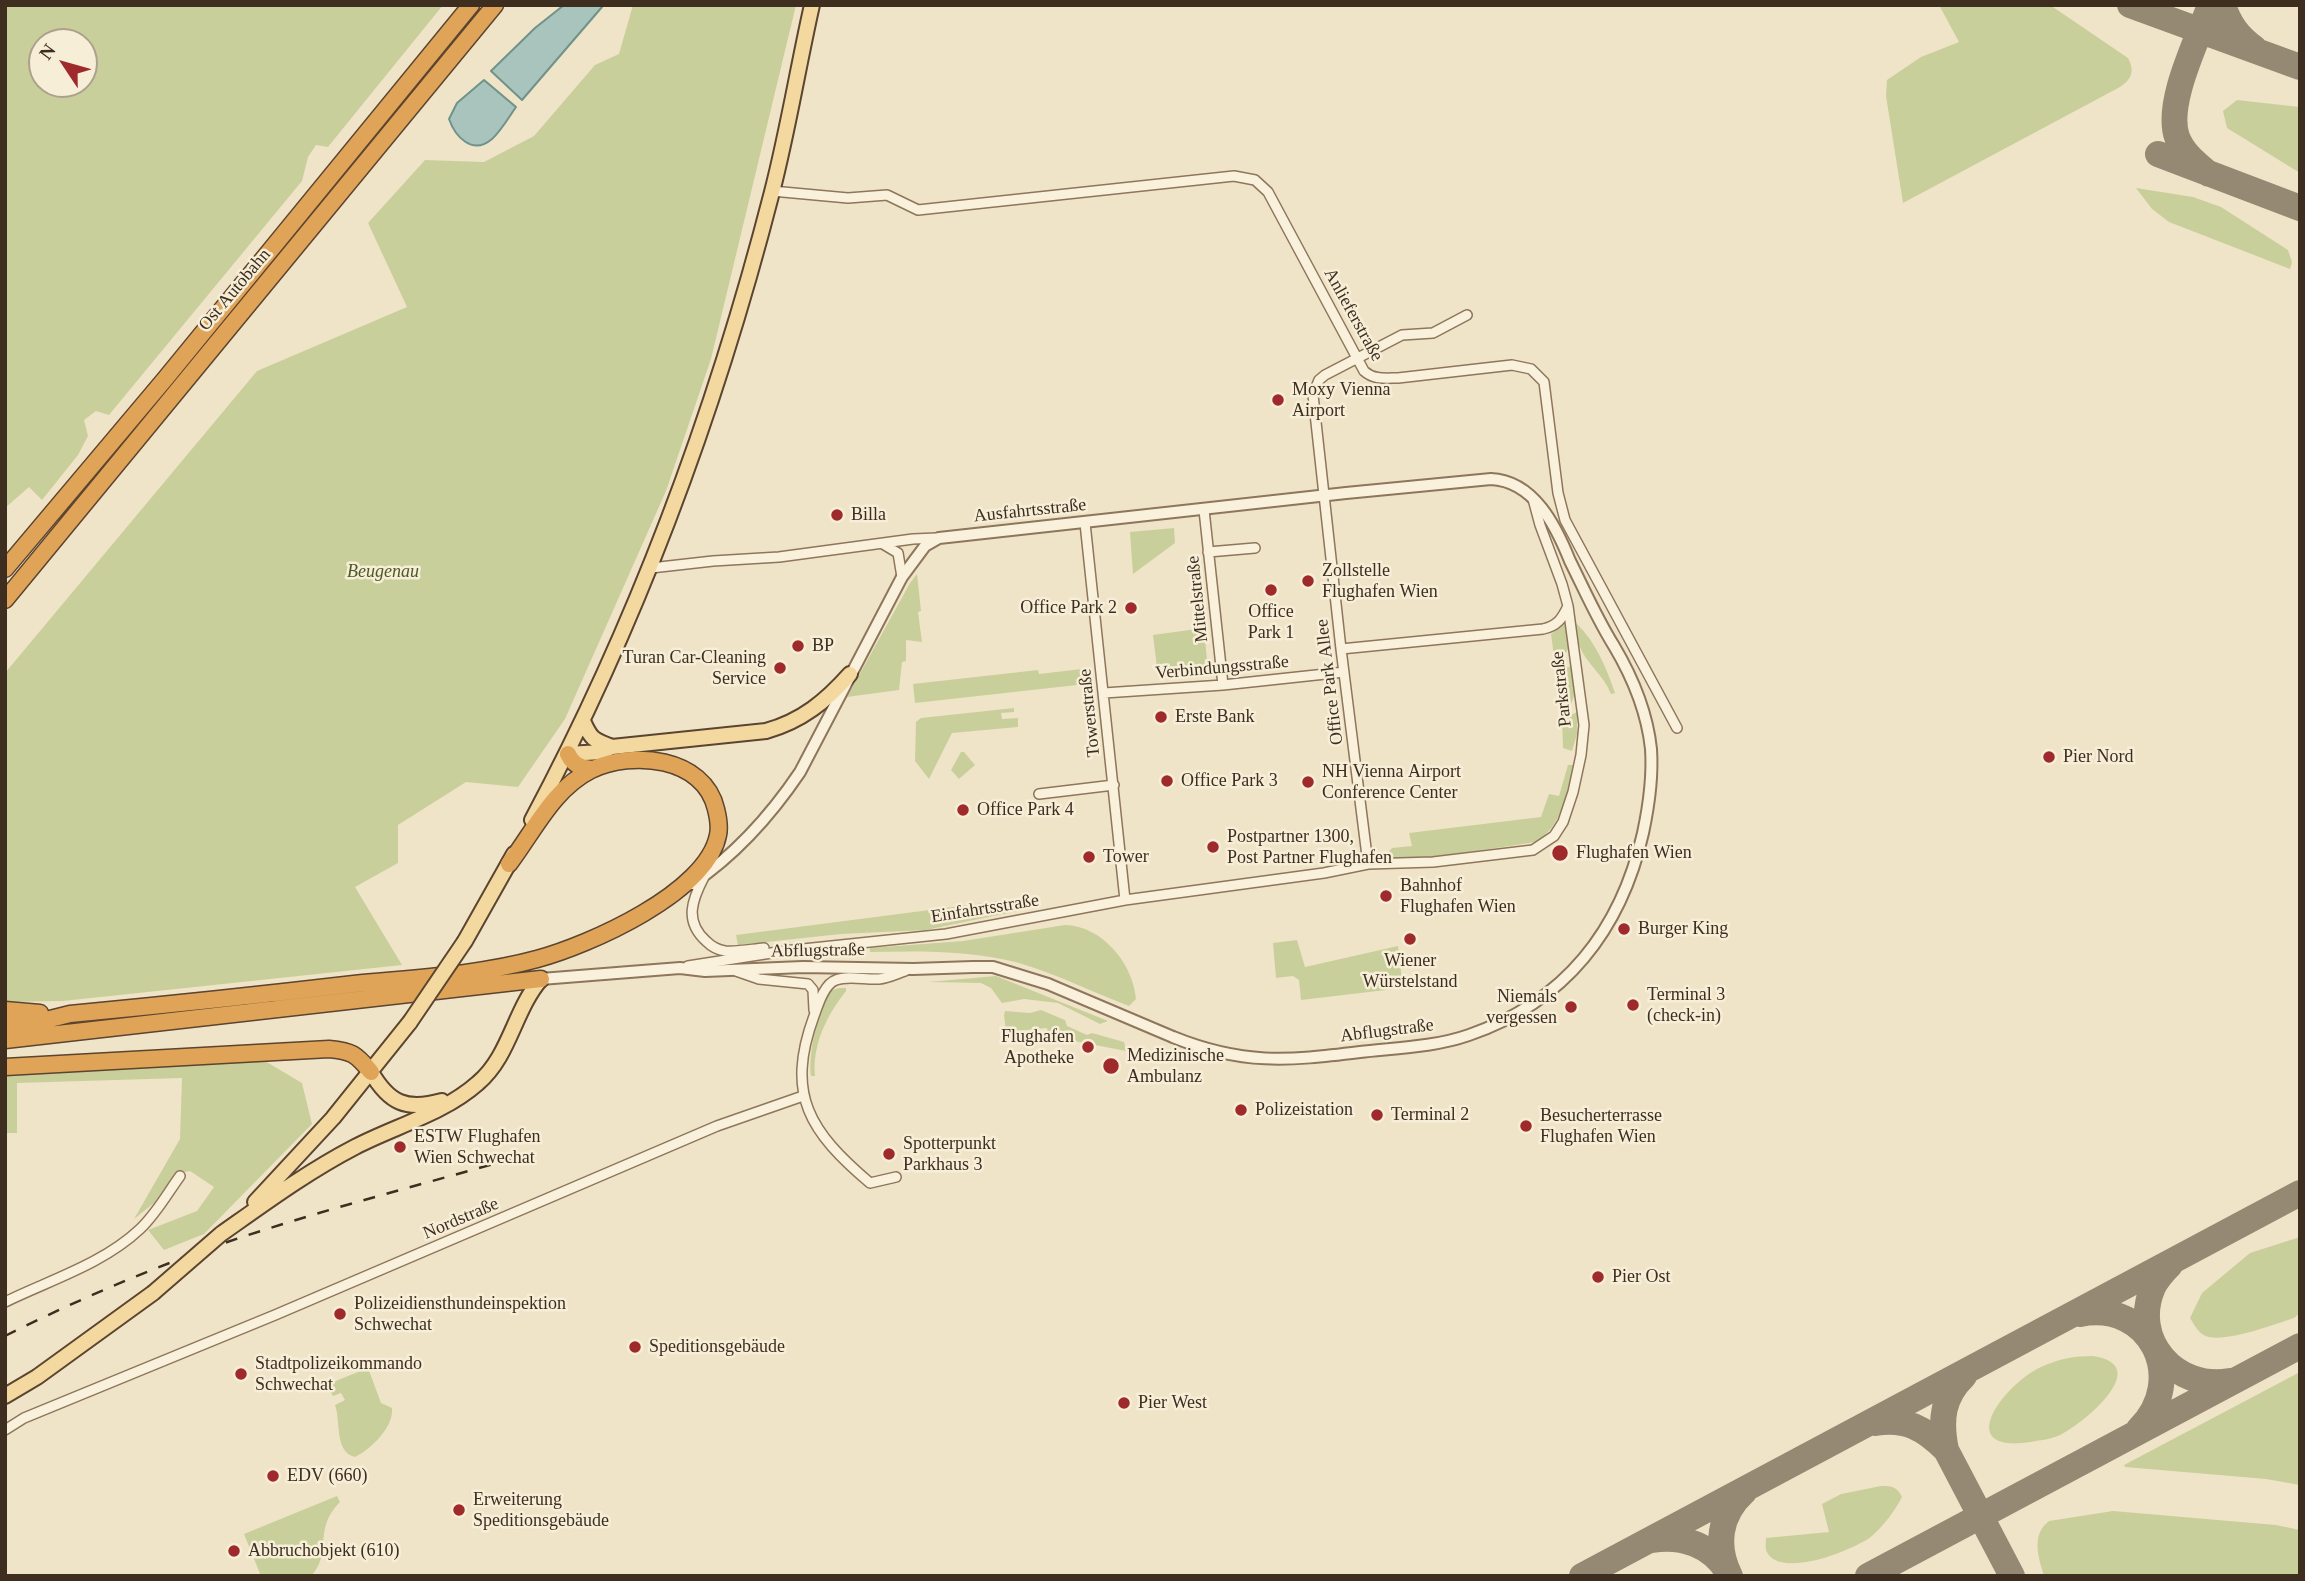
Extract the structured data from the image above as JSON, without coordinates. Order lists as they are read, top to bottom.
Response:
{
  "streets": {
    "highway": ["Ost Autobahn"],
    "street": [
      "Anlieferstraße",
      "Ausfahrtsstraße",
      "Mittelstraße",
      "Verbindungsstraße",
      "Office Park Allee",
      "Parkstraße",
      "Towerstraße",
      "Einfahrtsstraße",
      "Abflugstraße",
      "Nordstraße"
    ]
  },
  "crossings": [
    ["Anlieferstraße", "Office Park Allee"],
    ["Ausfahrtsstraße", "Mittelstraße"],
    ["Ausfahrtsstraße", "Office Park Allee"],
    ["Ausfahrtsstraße", "Parkstraße"],
    ["Ausfahrtsstraße", "Towerstraße"],
    ["Ausfahrtsstraße", "Abflugstraße"],
    ["Mittelstraße", "Verbindungsstraße"],
    ["Verbindungsstraße", "Office Park Allee"],
    ["Verbindungsstraße", "Towerstraße"],
    ["Office Park Allee", "Einfahrtsstraße"],
    ["Parkstraße", "Einfahrtsstraße"],
    ["Parkstraße", "Abflugstraße"],
    ["Towerstraße", "Einfahrtsstraße"],
    ["Einfahrtsstraße", "Abflugstraße"]
  ],
  "parks": ["Beugenau"],
  "places": [
    "Moxy Vienna Airport",
    "Billa",
    "Zollstelle Flughafen Wien",
    "Office Park 1",
    "Office Park 2",
    "BP",
    "Turan Car-Cleaning Service",
    "Erste Bank",
    "Pier Nord",
    "Office Park 3",
    "NH Vienna Airport Conference Center",
    "Office Park 4",
    "Postpartner 1300, Post Partner Flughafen",
    "Flughafen Wien",
    "Tower",
    "Bahnhof Flughafen Wien",
    "Burger King",
    "Wiener Würstelstand",
    "Terminal 3 (check-in)",
    "Niemals vergessen",
    "Flughafen Apotheke",
    "Medizinische Ambulanz",
    "Polizeistation",
    "Terminal 2",
    "Besucherterrasse Flughafen Wien",
    "ESTW Flughafen Wien Schwechat",
    "Spotterpunkt Parkhaus 3",
    "Pier Ost",
    "Polizeidiensthundeinspektion Schwechat",
    "Speditionsgebäude",
    "Stadtpolizeikommando Schwechat",
    "Pier West",
    "EDV (660)",
    "Erweiterung Speditionsgebäude",
    "Abbruchobjekt (610)"
  ],
  "north": "top left"
}
